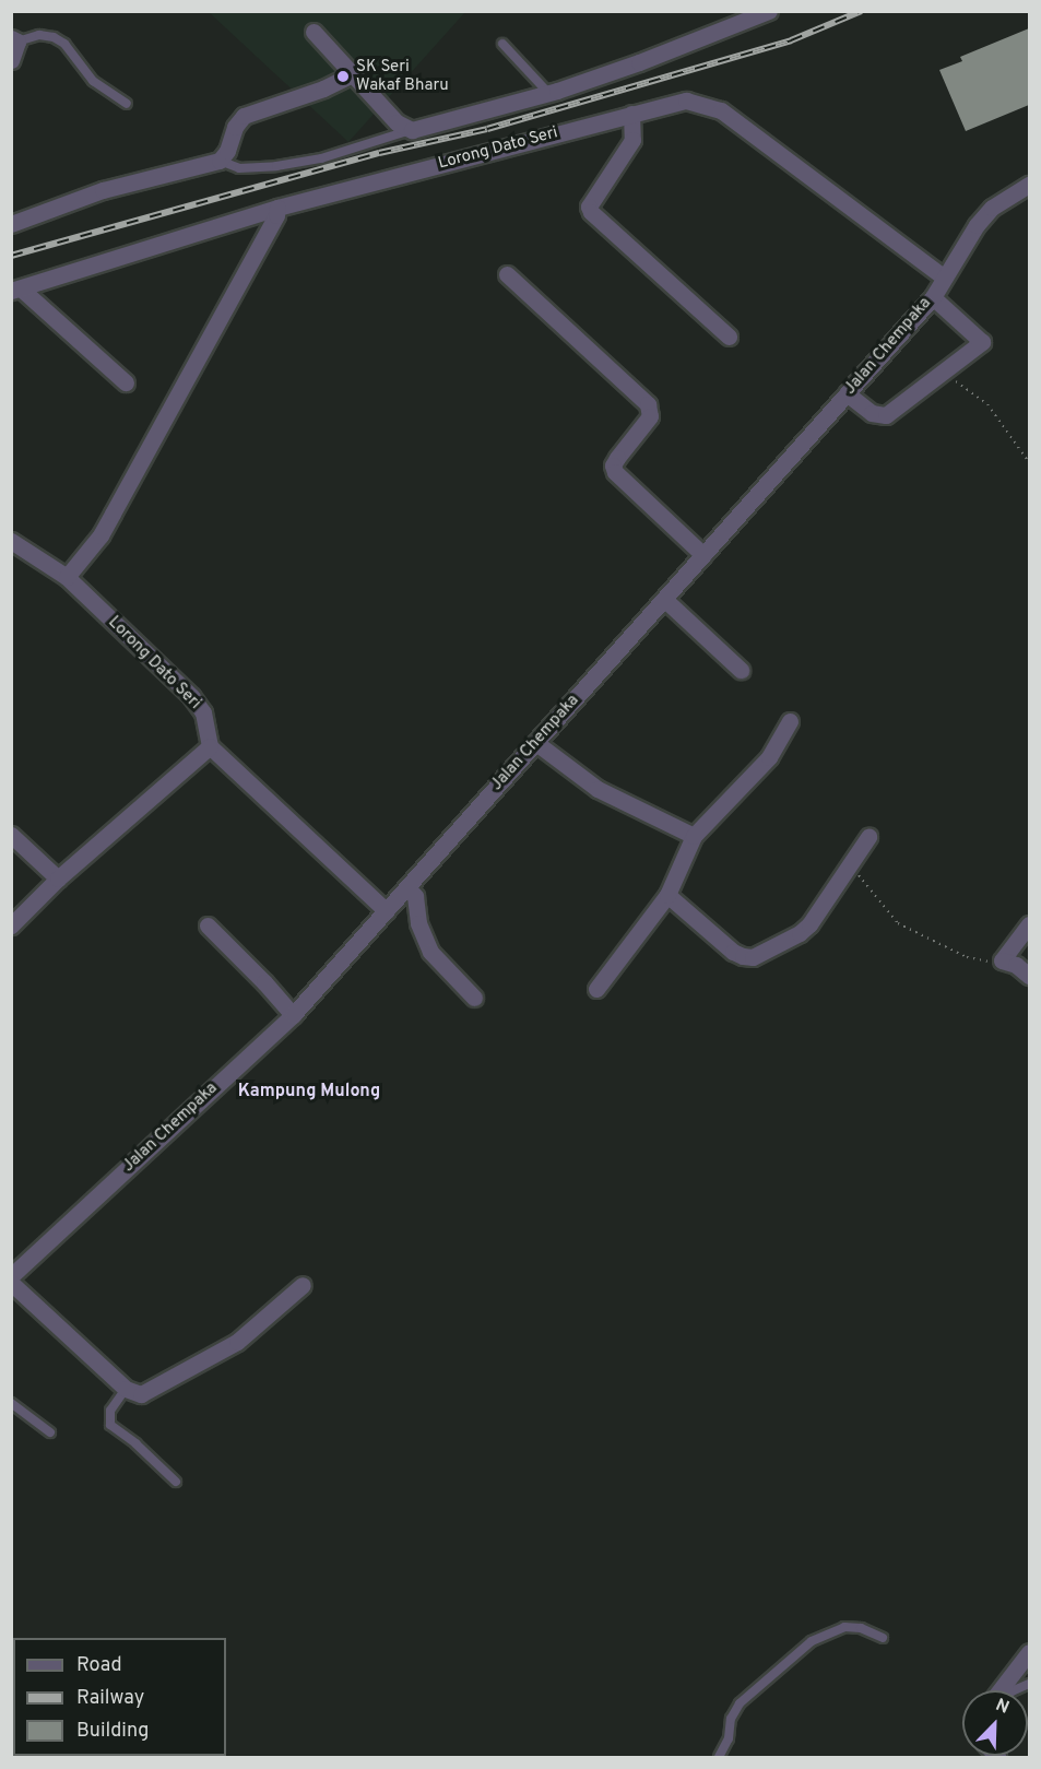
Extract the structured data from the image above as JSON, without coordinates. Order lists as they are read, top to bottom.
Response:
{
  "streets": {
    "street": ["Lorong Dato Seri", "Jalan Chempaka"]
  },
  "crossings": [
    ["Lorong Dato Seri", "Jalan Chempaka"]
  ],
  "districts": ["Kampung Mulong"],
  "places": ["SK Seri Wakaf Bharu"],
  "legend": ["Road", "Railway", "Building"],
  "north": "top right"
}
